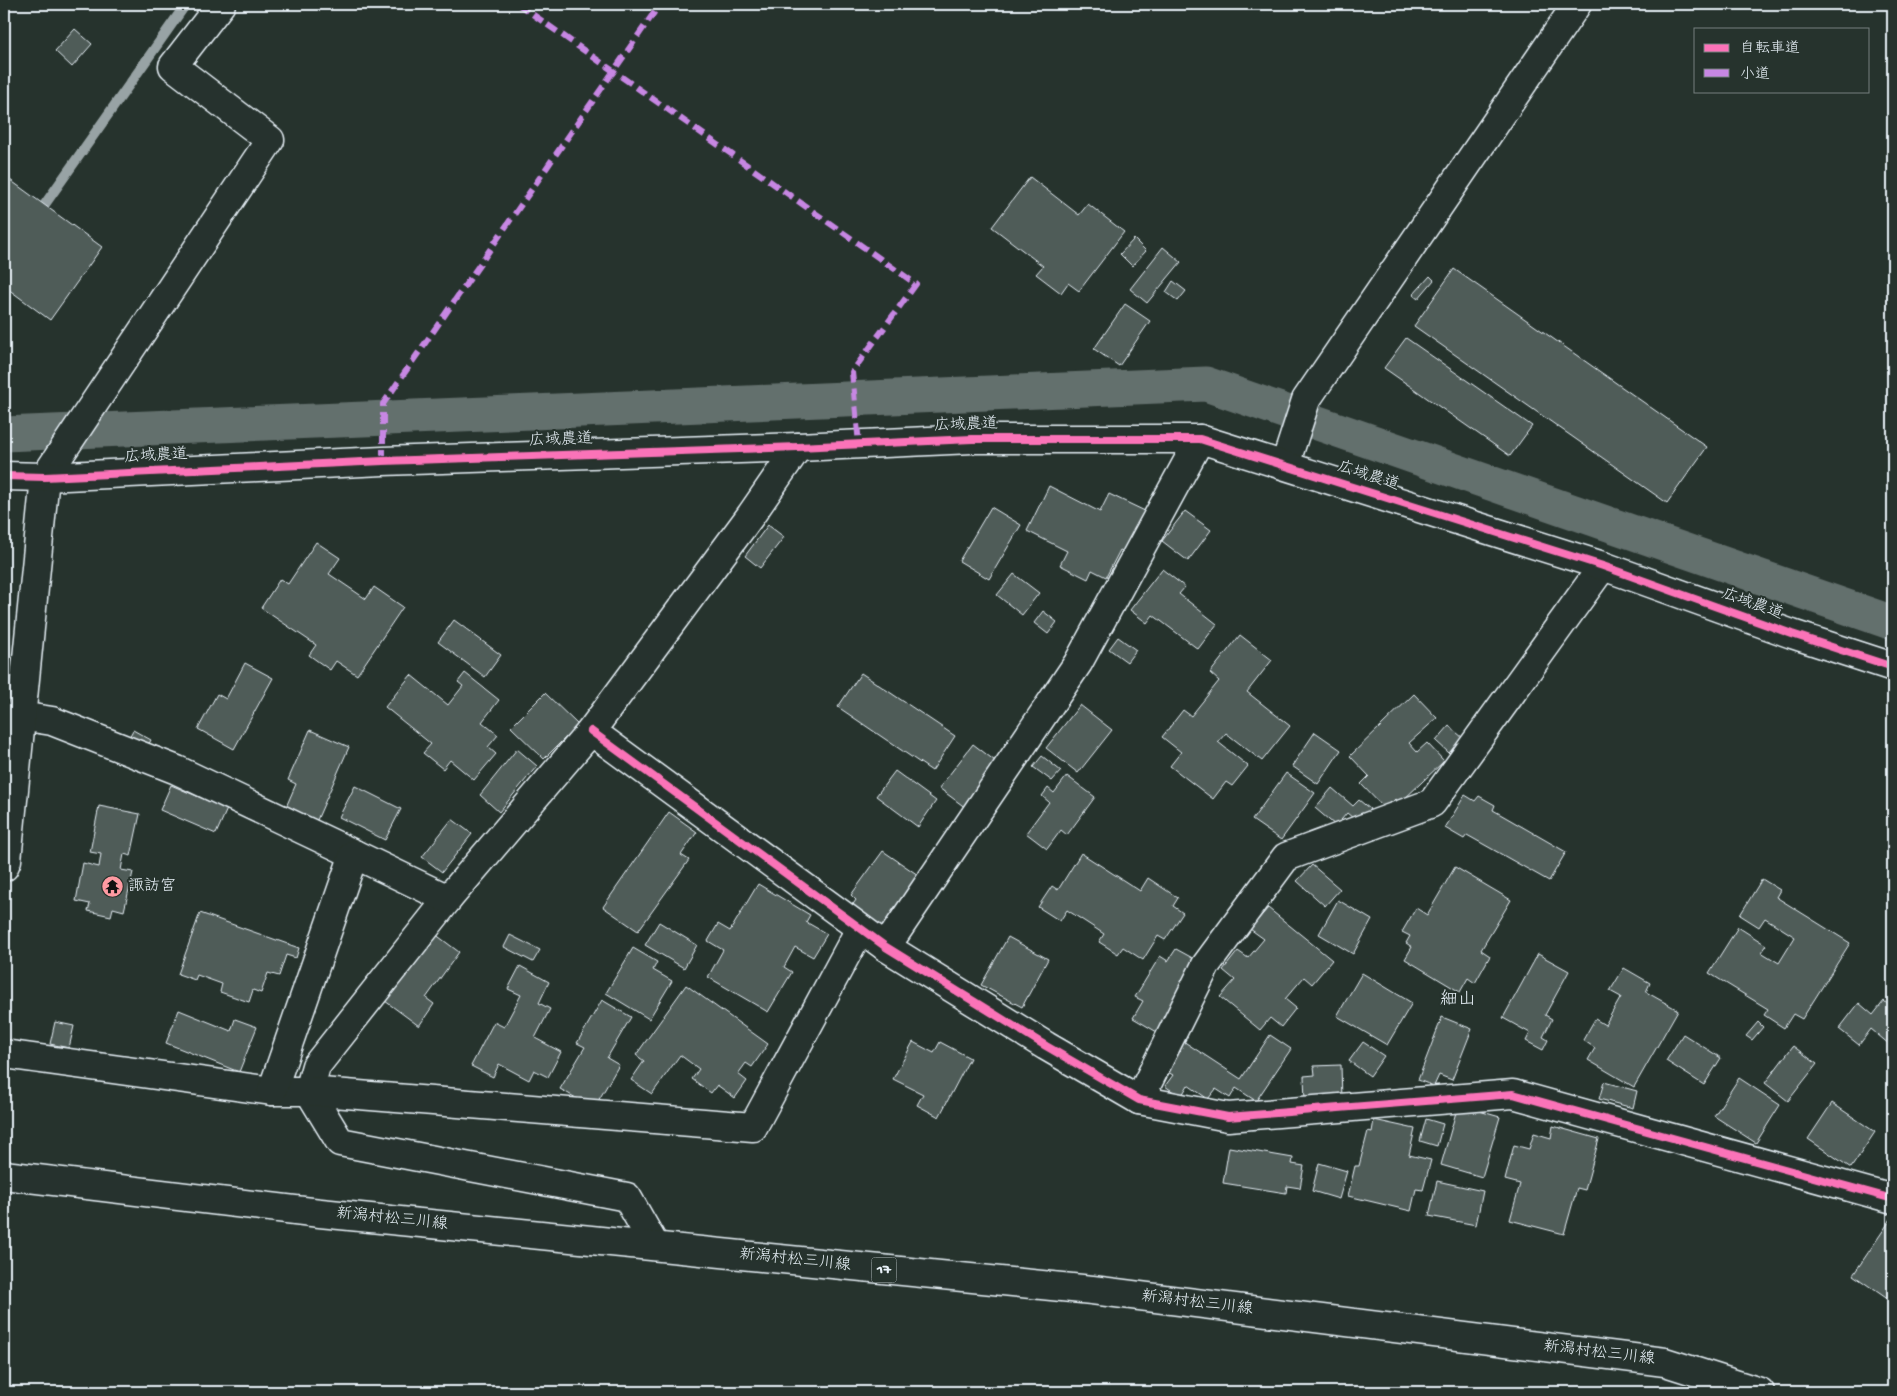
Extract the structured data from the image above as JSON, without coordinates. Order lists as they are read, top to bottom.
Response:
{
  "streets": {
    "street": ["広域農道", "新潟村松三川線", "17"]
  },
  "districts": ["細山"],
  "places": {
    "temple": ["諏訪宮"]
  },
  "legend": ["自転車道", "小道"]
}
